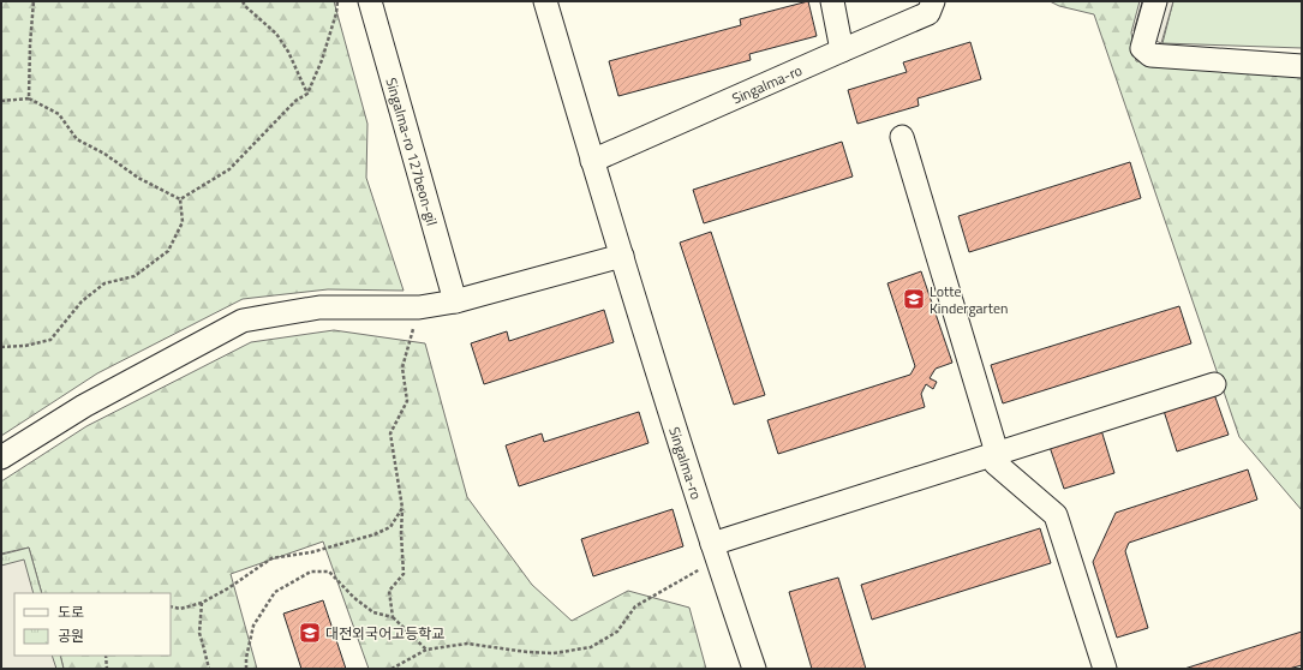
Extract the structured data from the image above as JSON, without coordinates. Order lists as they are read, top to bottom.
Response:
{
  "streets": {
    "street": ["Singalma-ro", "Singalma-ro 127beon-gil"]
  },
  "places": {
    "school or university": ["Lotte Kindergarten", "대전외국어고등학교"]
  },
  "legend": ["도로", "공원"]
}
